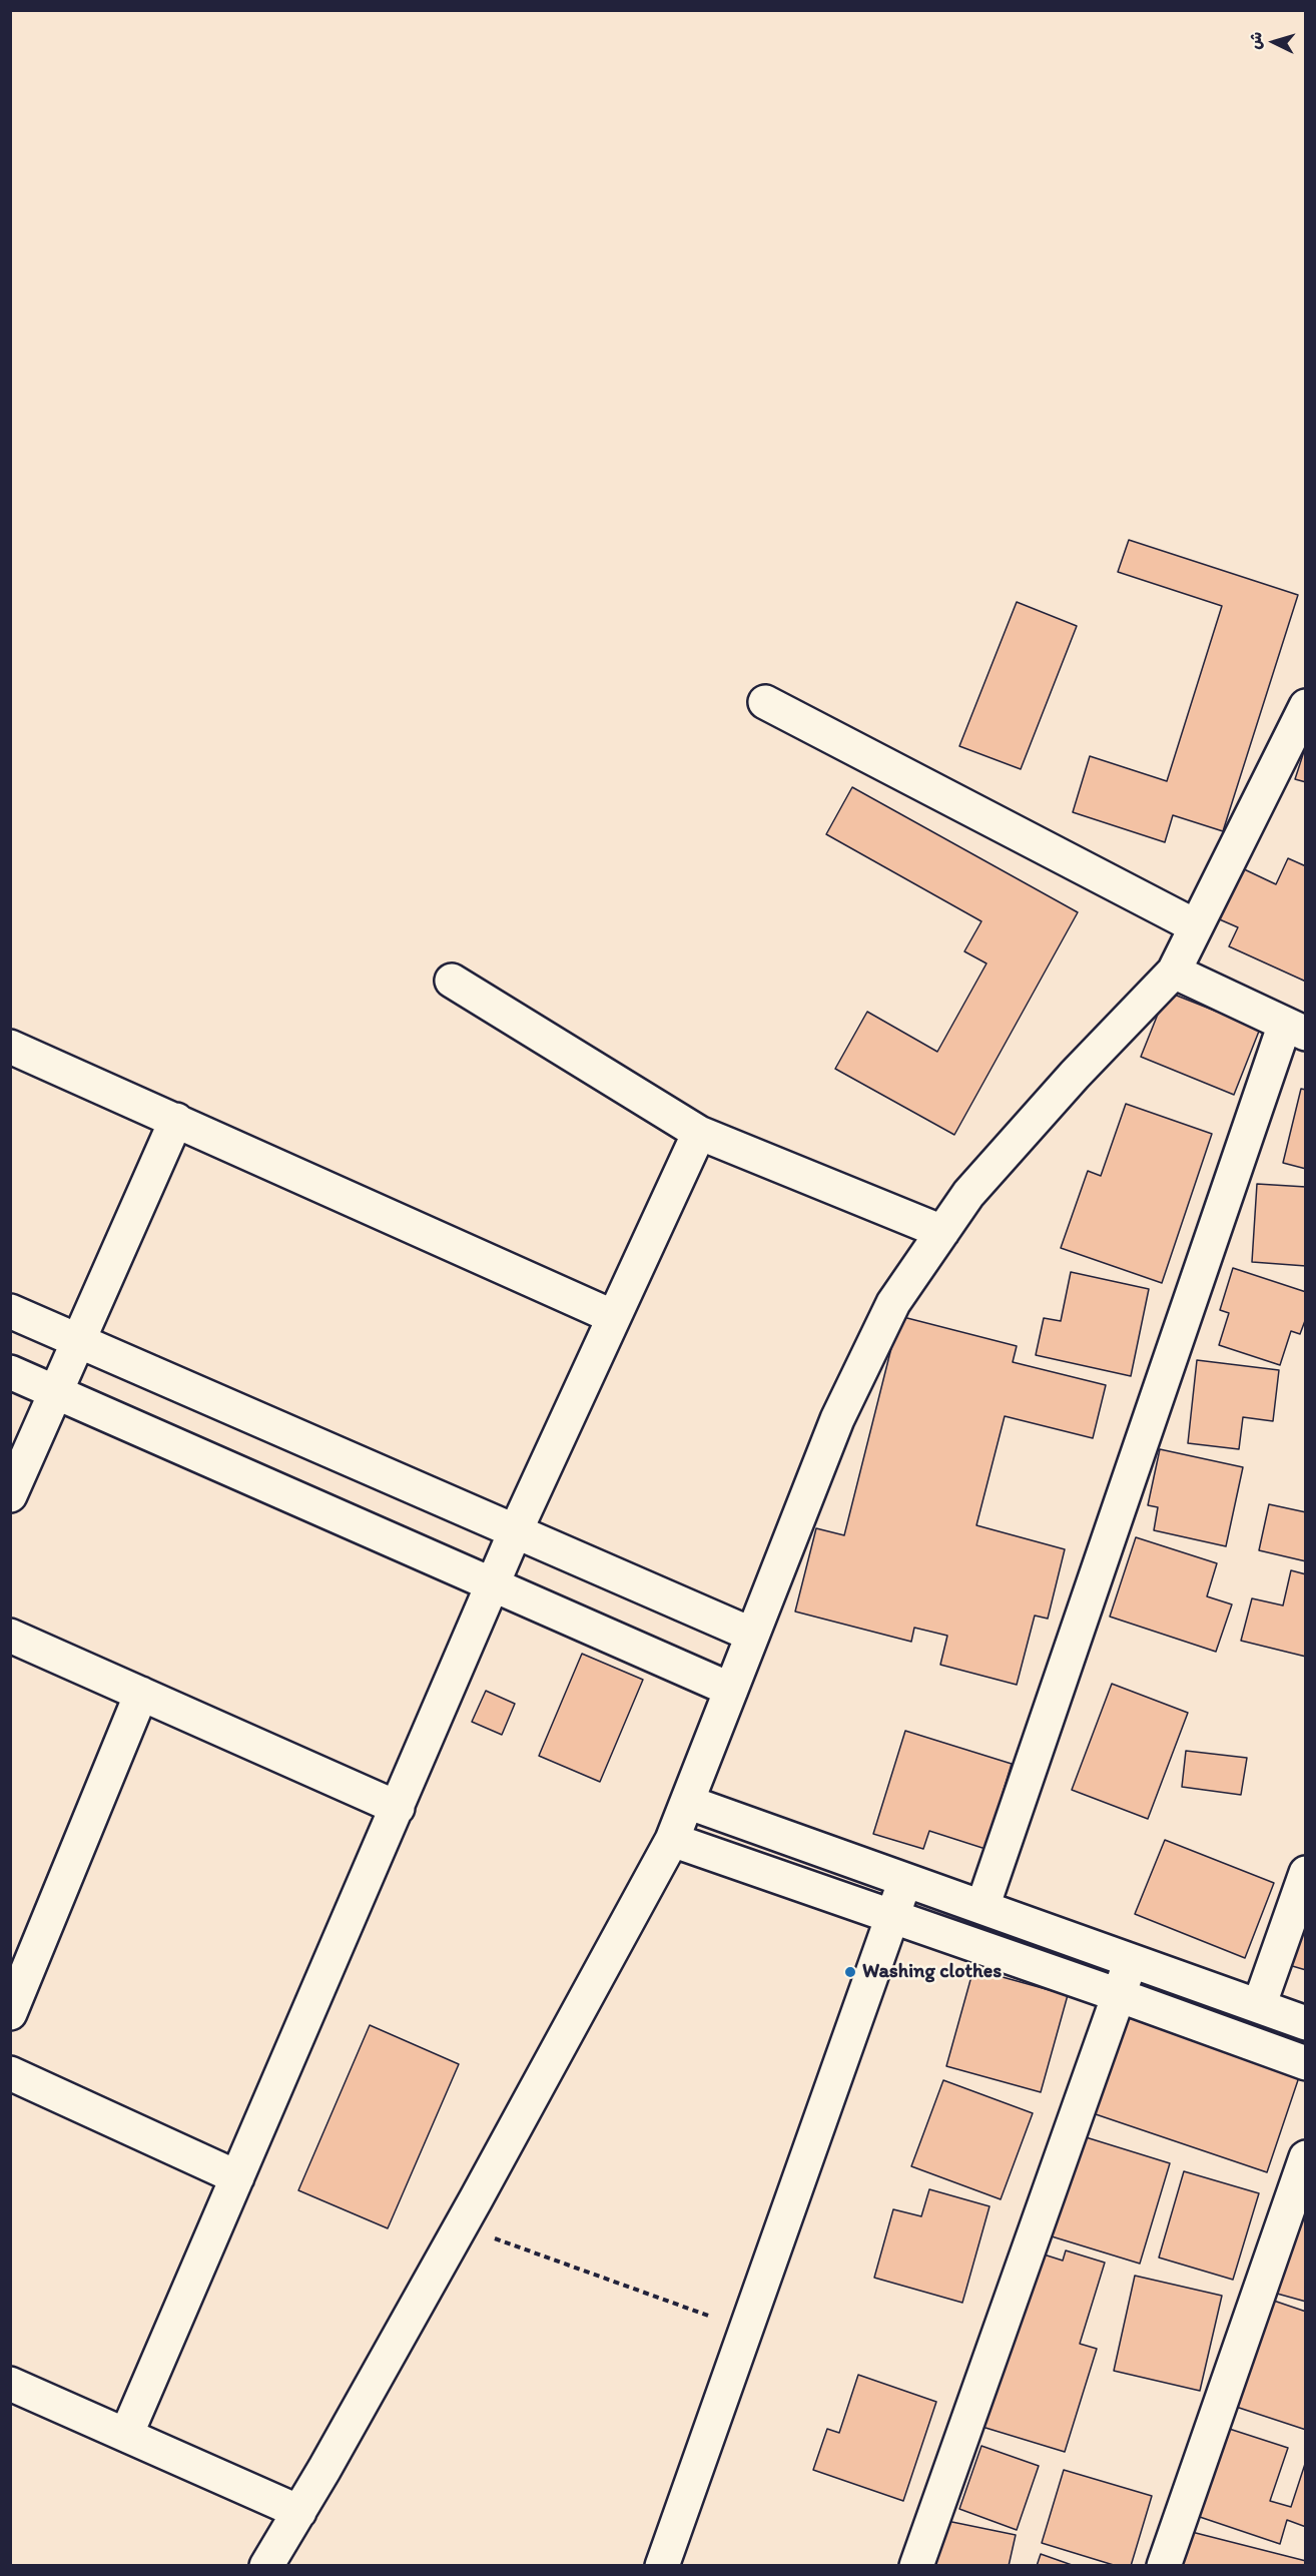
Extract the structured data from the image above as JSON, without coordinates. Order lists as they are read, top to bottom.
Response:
{
  "places": ["Washing clothes"],
  "north": "left"
}
